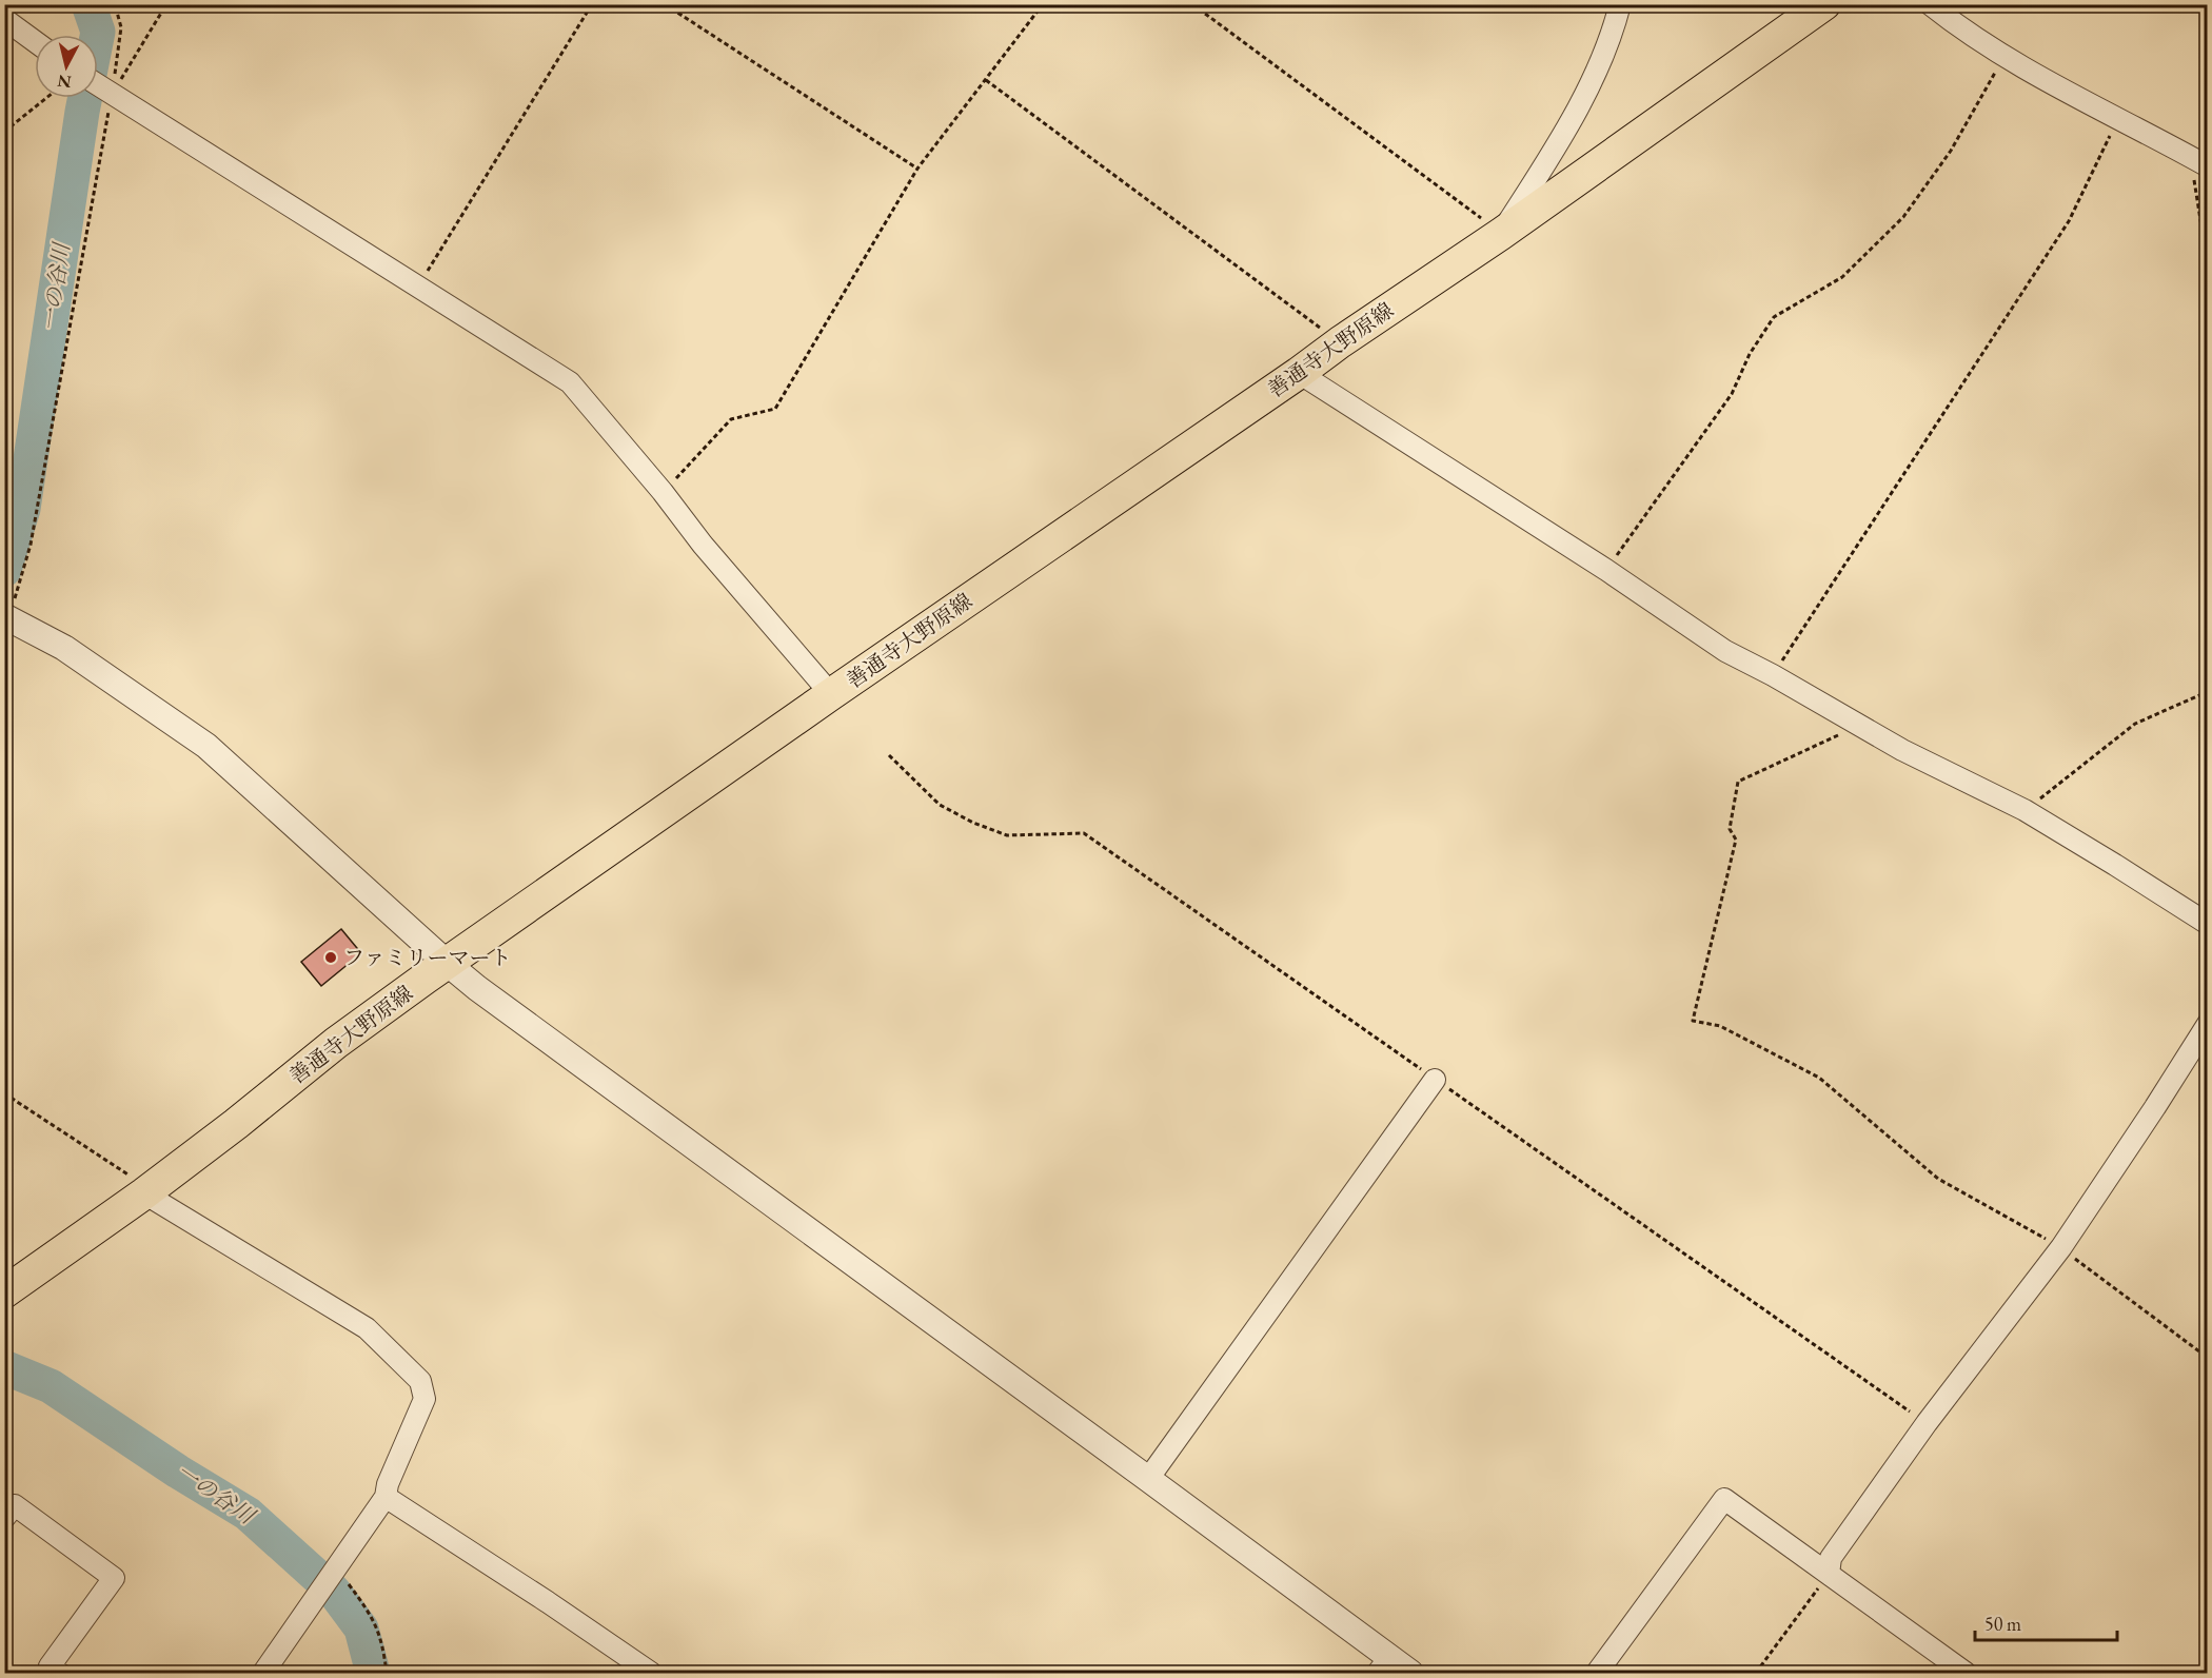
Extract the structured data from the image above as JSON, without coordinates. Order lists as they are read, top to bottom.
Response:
{
  "streets": {
    "main road": ["善通寺大野原線"]
  },
  "water": ["一の谷川"],
  "places": ["ファミリーマート"],
  "scale_bar": "50 m",
  "north": "bottom"
}
